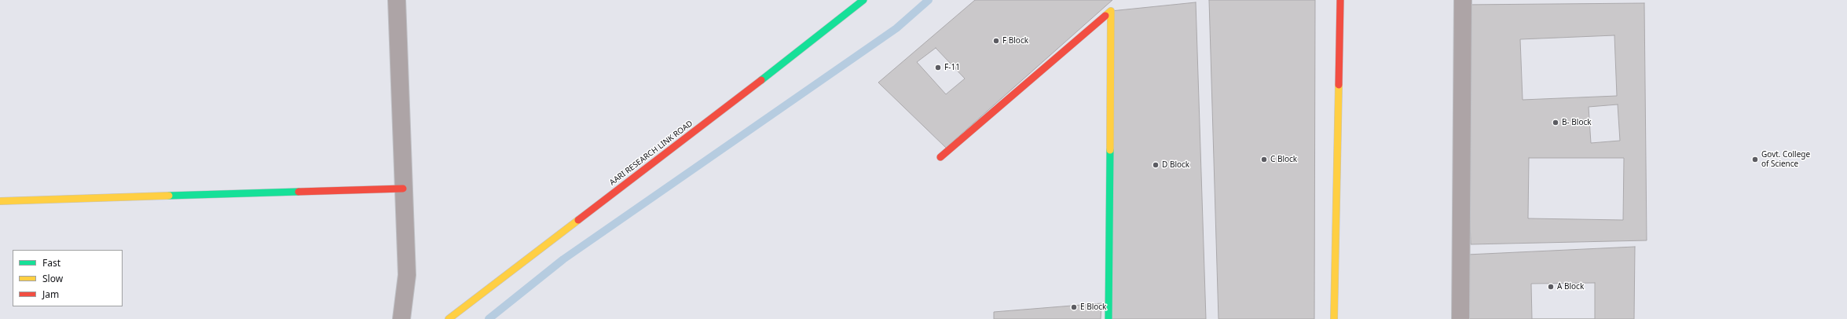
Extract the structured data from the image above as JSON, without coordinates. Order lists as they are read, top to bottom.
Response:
{
  "streets": {
    "street": ["AARI RESEARCH LINK ROAD"]
  },
  "places": [
    "F Block",
    "F-11",
    "B- Block",
    "C Block",
    "Govt. College of Science",
    "D Block",
    "A Block",
    "E Block"
  ],
  "legend": ["Fast", "Slow", "Jam"]
}
